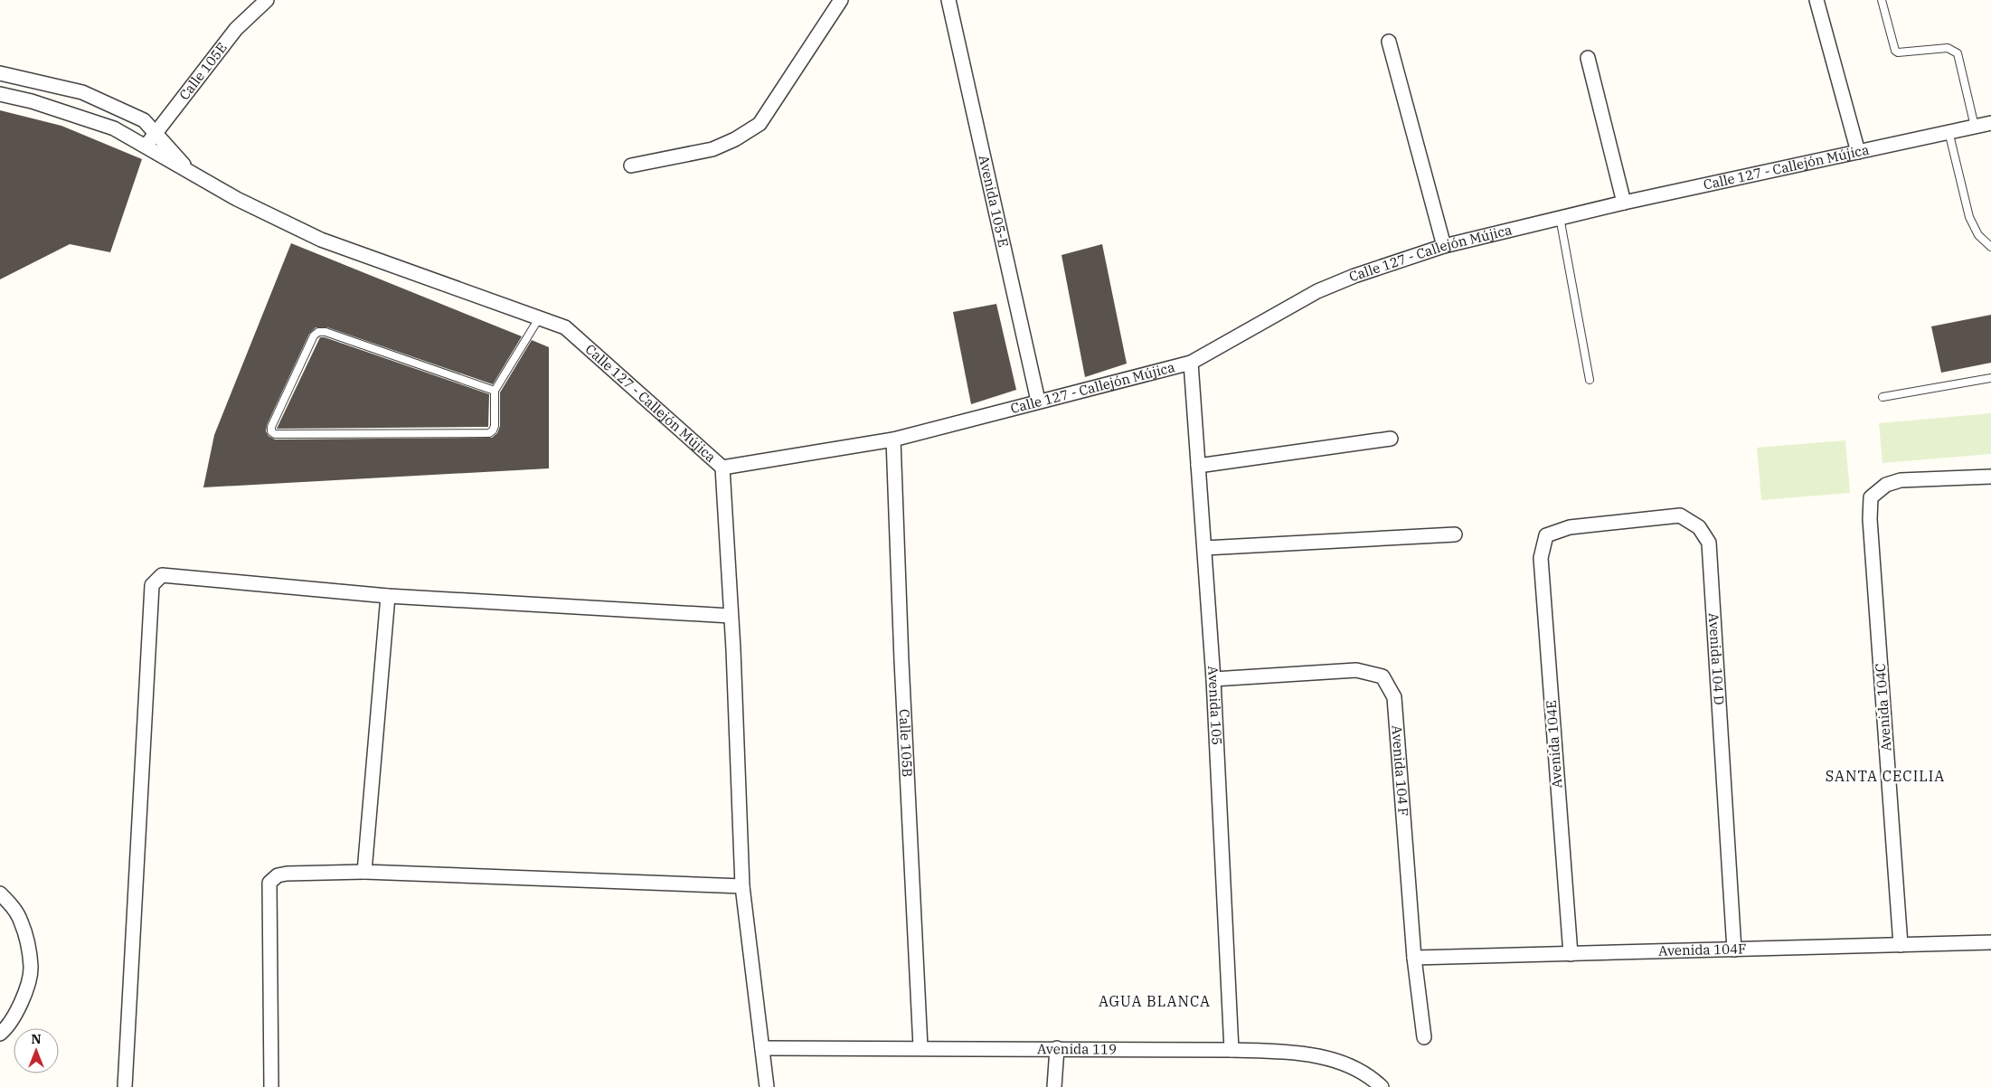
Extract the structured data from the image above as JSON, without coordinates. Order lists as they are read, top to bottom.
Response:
{
  "streets": {
    "street": [
      "Calle 105E",
      "Calle 127 - Callejón Mújica",
      "Avenida 105-E",
      "Avenida 104 D",
      "Avenida 105",
      "Avenida 104C",
      "Calle 105B",
      "Avenida 104E",
      "Avenida 104 F",
      "Avenida 104F",
      "Avenida 119"
    ]
  },
  "crossings": [
    ["Calle 105E", "Calle 127 - Callejón Mújica"],
    ["Calle 127 - Callejón Mújica", "Avenida 105-E"],
    ["Calle 127 - Callejón Mújica", "Avenida 105"],
    ["Calle 127 - Callejón Mújica", "Calle 105B"],
    ["Avenida 104 D", "Avenida 104E"],
    ["Avenida 104 D", "Avenida 104F"],
    ["Avenida 105", "Avenida 104 F"],
    ["Avenida 105", "Avenida 119"],
    ["Avenida 104C", "Avenida 104F"],
    ["Calle 105B", "Avenida 119"],
    ["Avenida 104E", "Avenida 104F"],
    ["Avenida 104 F", "Avenida 104F"]
  ],
  "districts": ["SANTA CECILIA", "AGUA BLANCA"],
  "north": "top"
}
